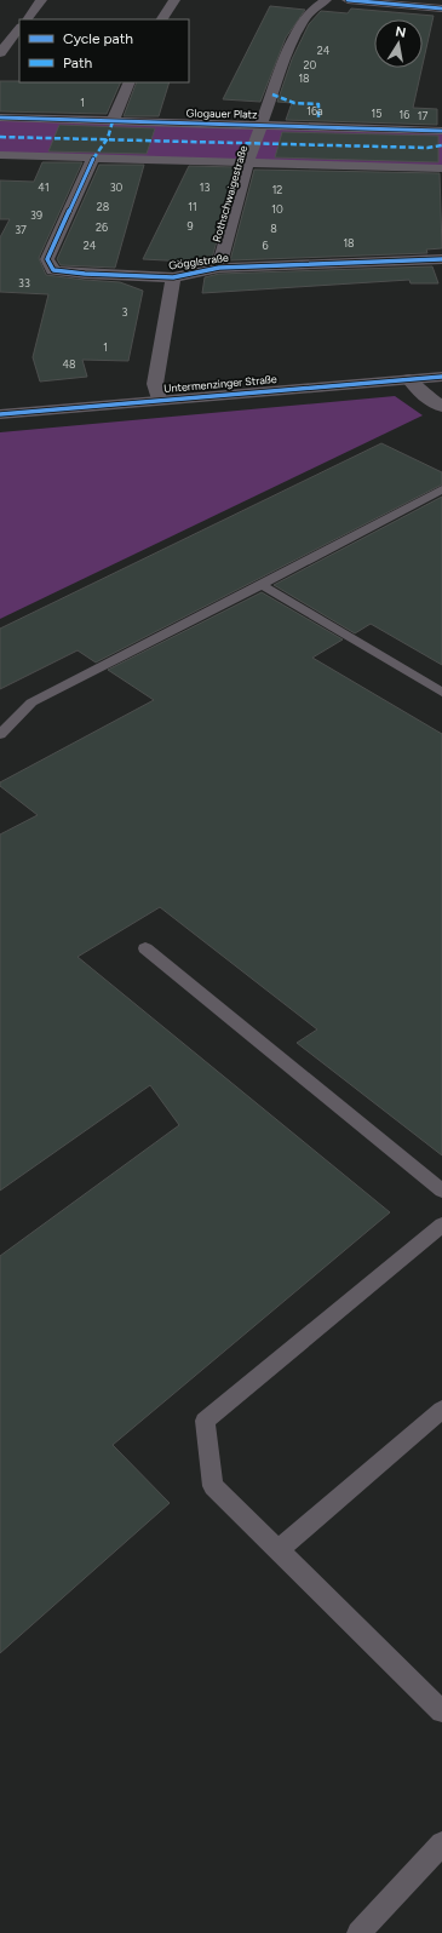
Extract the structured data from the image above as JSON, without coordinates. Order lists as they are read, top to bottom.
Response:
{
  "streets": {
    "street": [
      "Glogauer Platz",
      "Rothschwaigestraße",
      "Gögglstraße",
      "Untermenzinger Straße"
    ]
  },
  "crossings": [
    ["Glogauer Platz", "Rothschwaigestraße"],
    ["Rothschwaigestraße", "Gögglstraße"]
  ],
  "house_numbers": [
    "24",
    "20",
    "18",
    "1",
    "16a",
    "15",
    "16",
    "17",
    "41",
    "30",
    "13",
    "12",
    "28",
    "11",
    "10",
    "39",
    "9",
    "26",
    "8",
    "37",
    "18",
    "24",
    "6",
    "33",
    "3",
    "1",
    "48"
  ],
  "legend": ["Cycle path", "Path"],
  "north": "top"
}
